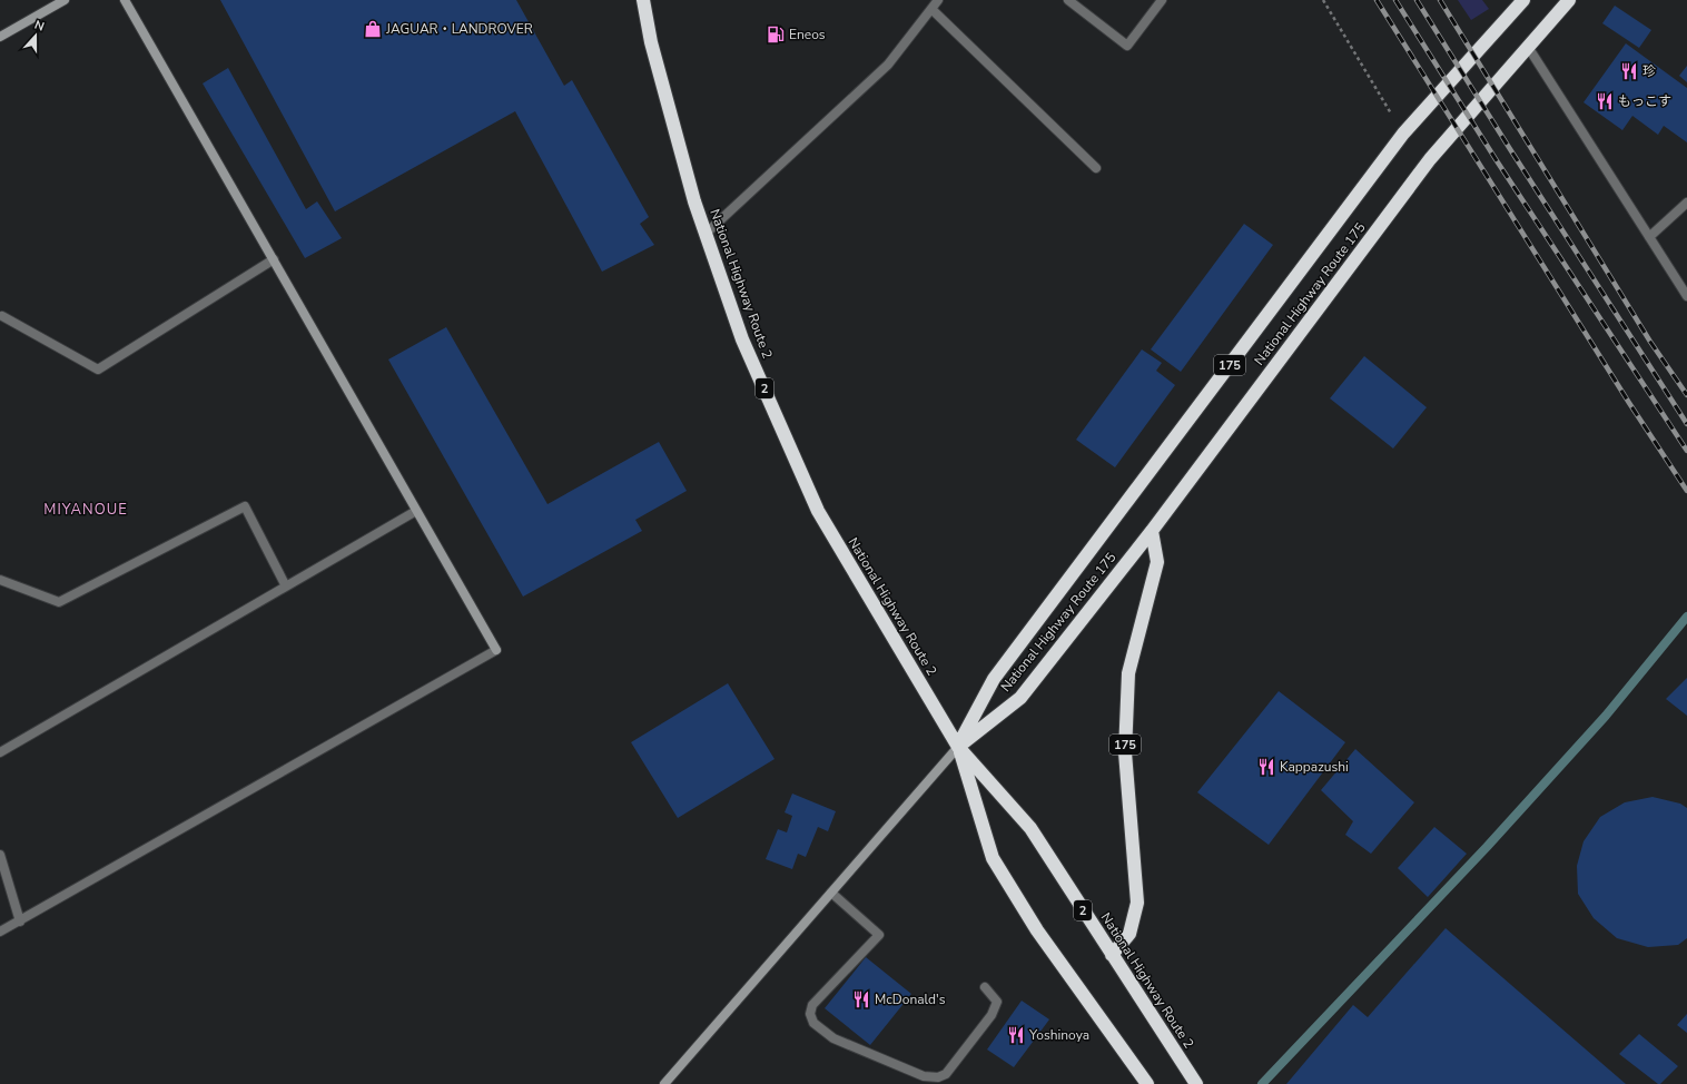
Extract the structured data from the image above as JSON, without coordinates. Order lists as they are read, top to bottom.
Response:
{
  "streets": {
    "highway": [
      "National Highway Route 2",
      "National Highway Route 175",
      "175",
      "2"
    ]
  },
  "crossings": [
    ["National Highway Route 2", "National Highway Route 175"],
    ["National Highway Route 2", "175"],
    ["National Highway Route 175", "175"]
  ],
  "districts": ["MIYANOUE"],
  "places": {
    "shop": ["JAGUAR・LANDROVER"],
    "fuel station": ["Eneos"],
    "restaurant": [
      "珍",
      "もっこす",
      "Kappazushi",
      "McDonald's",
      "Yoshinoya"
    ]
  },
  "north": "top"
}
